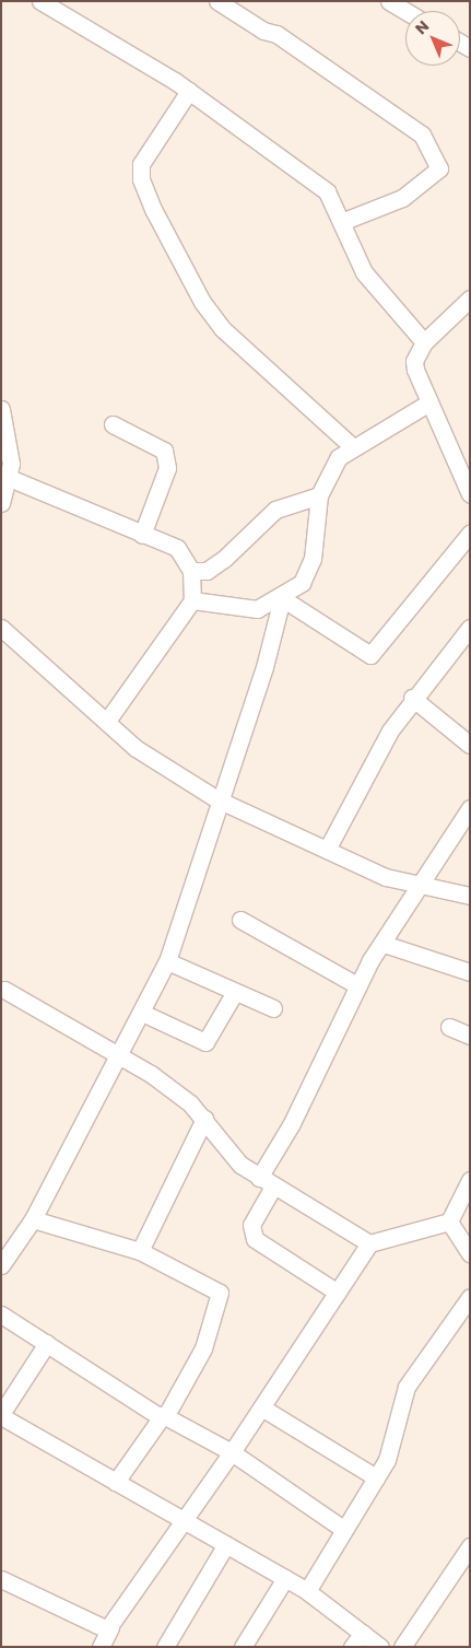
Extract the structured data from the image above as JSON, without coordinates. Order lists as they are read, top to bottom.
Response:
{
  "north": "top left"
}
